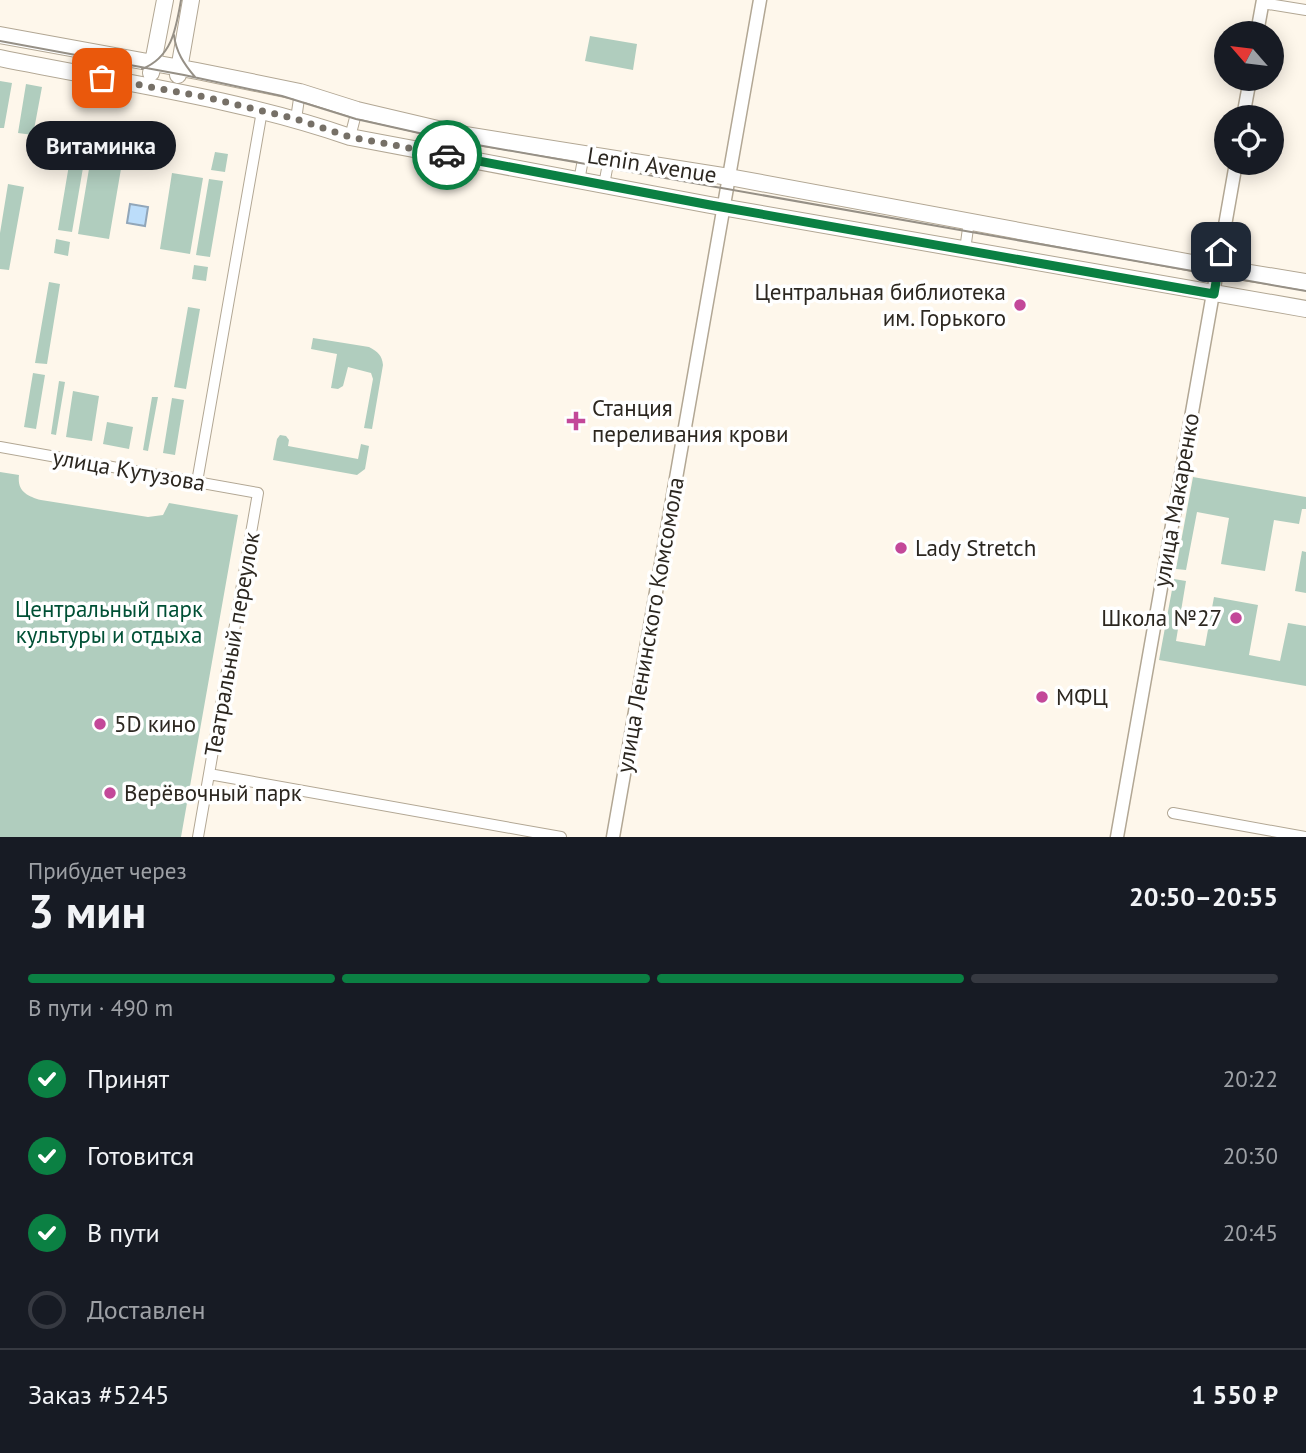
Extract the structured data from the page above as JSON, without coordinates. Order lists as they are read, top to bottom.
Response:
{
  "streets": {
    "main road": ["Lenin Avenue"],
    "street": [
      "улица Кутузова",
      "улица Макаренко",
      "улица Ленинского Комсомола",
      "Театральный переулок"
    ]
  },
  "crossings": [
    ["Lenin Avenue", "улица Макаренко"],
    ["Lenin Avenue", "улица Ленинского Комсомола"],
    ["улица Кутузова", "Театральный переулок"]
  ],
  "parks": ["Центральный парк культуры и отдыха"],
  "places": {
    "other": [
      "Витаминка",
      "Центральная библиотека им. Горького",
      "Lady Stretch",
      "Школа №27",
      "МФЦ",
      "5D кино",
      "Верёвочный парк"
    ],
    "health": ["Станция переливания крови"]
  },
  "north": "top left",
  "page": {
    "bubble": "Витаминка",
    "heading": ["3 мин", "Прибудет через", "20:50–20:55"],
    "panel": ["Заказ #5245", "1 550 ₽"],
    "bar": "В пути · 490 m",
    "list": [
      ["Принят", "20:22"],
      ["Готовится", "20:30"],
      ["В пути", "20:45"],
      "Доставлен"
    ]
  }
}
